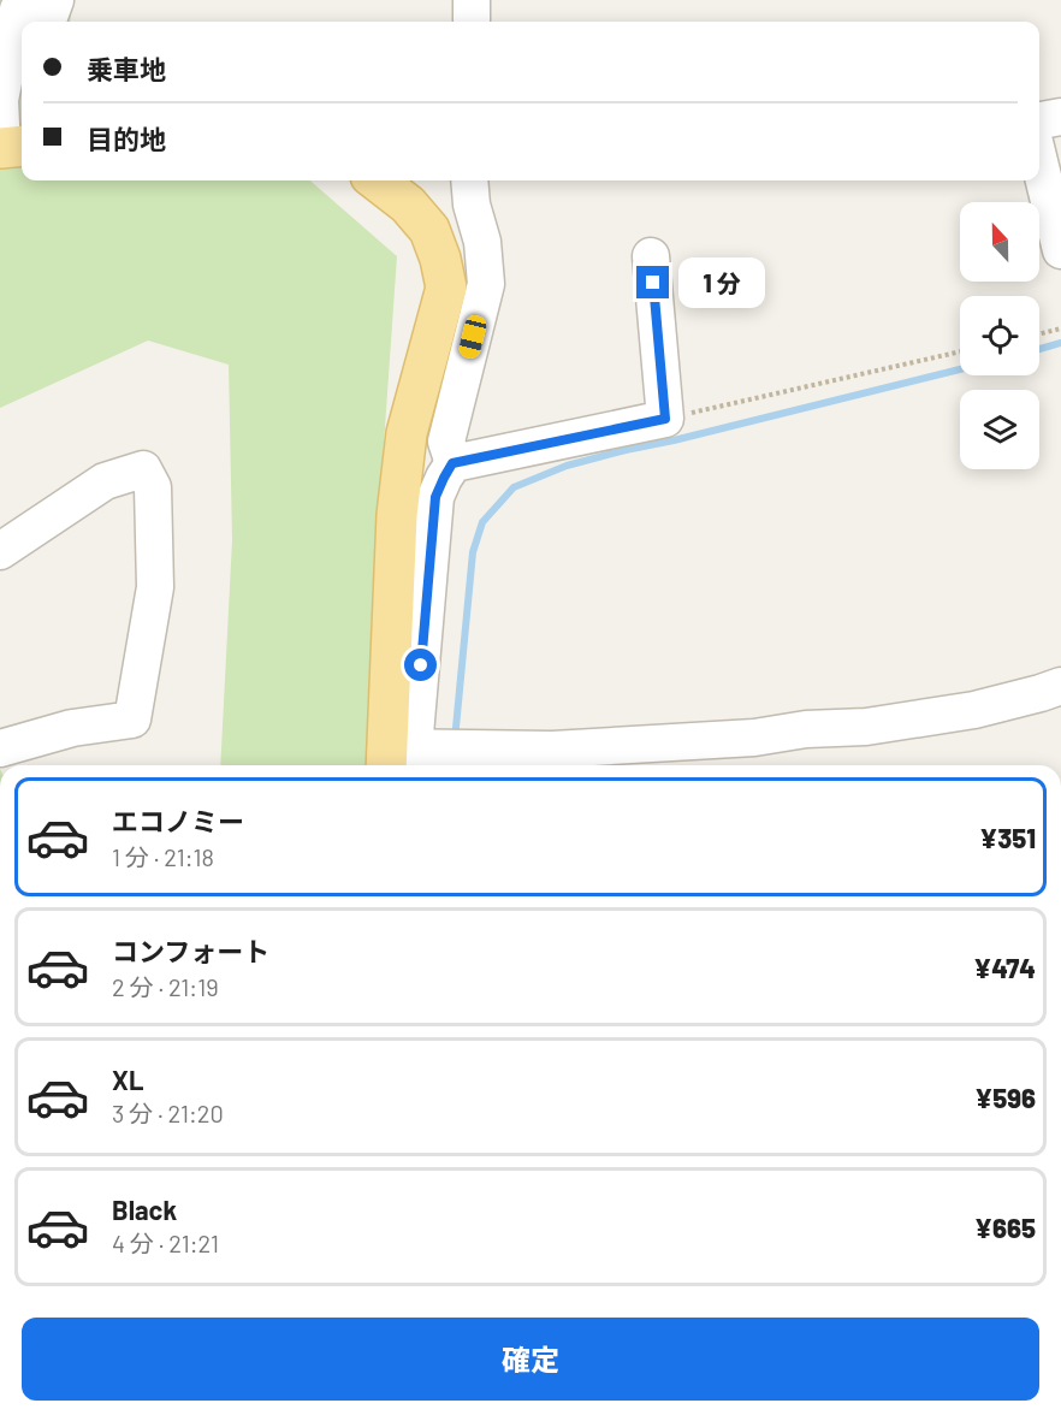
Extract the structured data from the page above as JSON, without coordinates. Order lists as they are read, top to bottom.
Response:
{
  "north": "top",
  "page": {
    "banner": ["乗車地", "目的地"],
    "bubble": "1 分",
    "list": [
      {
        "name": "エコノミー",
        "note": "1 分 · 21:18",
        "value": "¥351"
      },
      {
        "name": "コンフォート",
        "note": "2 分 · 21:19",
        "value": "¥474"
      },
      {
        "name": "XL",
        "note": "3 分 · 21:20",
        "value": "¥596"
      },
      {
        "name": "Black",
        "note": "4 分 · 21:21",
        "value": "¥665"
      }
    ],
    "buttons": "確定"
  }
}
